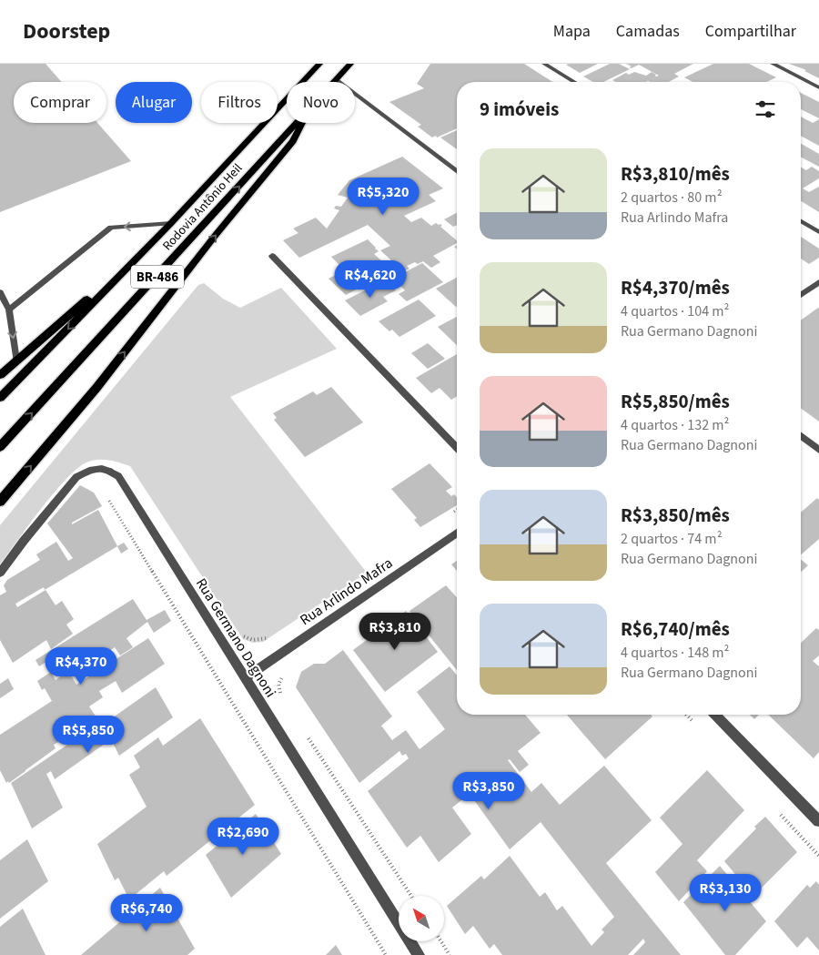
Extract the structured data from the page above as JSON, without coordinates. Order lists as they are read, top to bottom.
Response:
{
  "streets": {
    "main road": ["Rodovia Antônio Heil", "BR-486"],
    "street": ["Rua Arlindo Mafra", "Rua Germano Dagnoni"]
  },
  "crossings": [
    ["Rua Arlindo Mafra", "Rua Germano Dagnoni"]
  ],
  "north": "top left",
  "page": {
    "header": "Doorstep",
    "nav": ["Mapa", "Camadas", "Compartilhar"],
    "chip": [
      "Comprar",
      "Alugar",
      "Filtros",
      "Novo"
    ],
    "heading": "9 imóveis",
    "list": [
      {
        "name": "R$3,810/mês",
        "note": "2 quartos · 80 m² · Rua Arlindo Mafra"
      },
      {
        "name": "R$4,370/mês",
        "note": "4 quartos · 104 m² · Rua Germano Dagnoni"
      },
      {
        "name": "R$5,850/mês",
        "note": "4 quartos · 132 m² · Rua Germano Dagnoni"
      },
      {
        "name": "R$3,850/mês",
        "note": "2 quartos · 74 m² · Rua Germano Dagnoni"
      },
      {
        "name": "R$6,740/mês",
        "note": "4 quartos · 148 m² · Rua Germano Dagnoni"
      }
    ],
    "price": [
      "R$5,320",
      "R$4,620",
      "R$3,810",
      "R$4,370",
      "R$5,850",
      "R$3,850",
      "R$2,690",
      "R$3,130",
      "R$6,740"
    ]
  }
}
